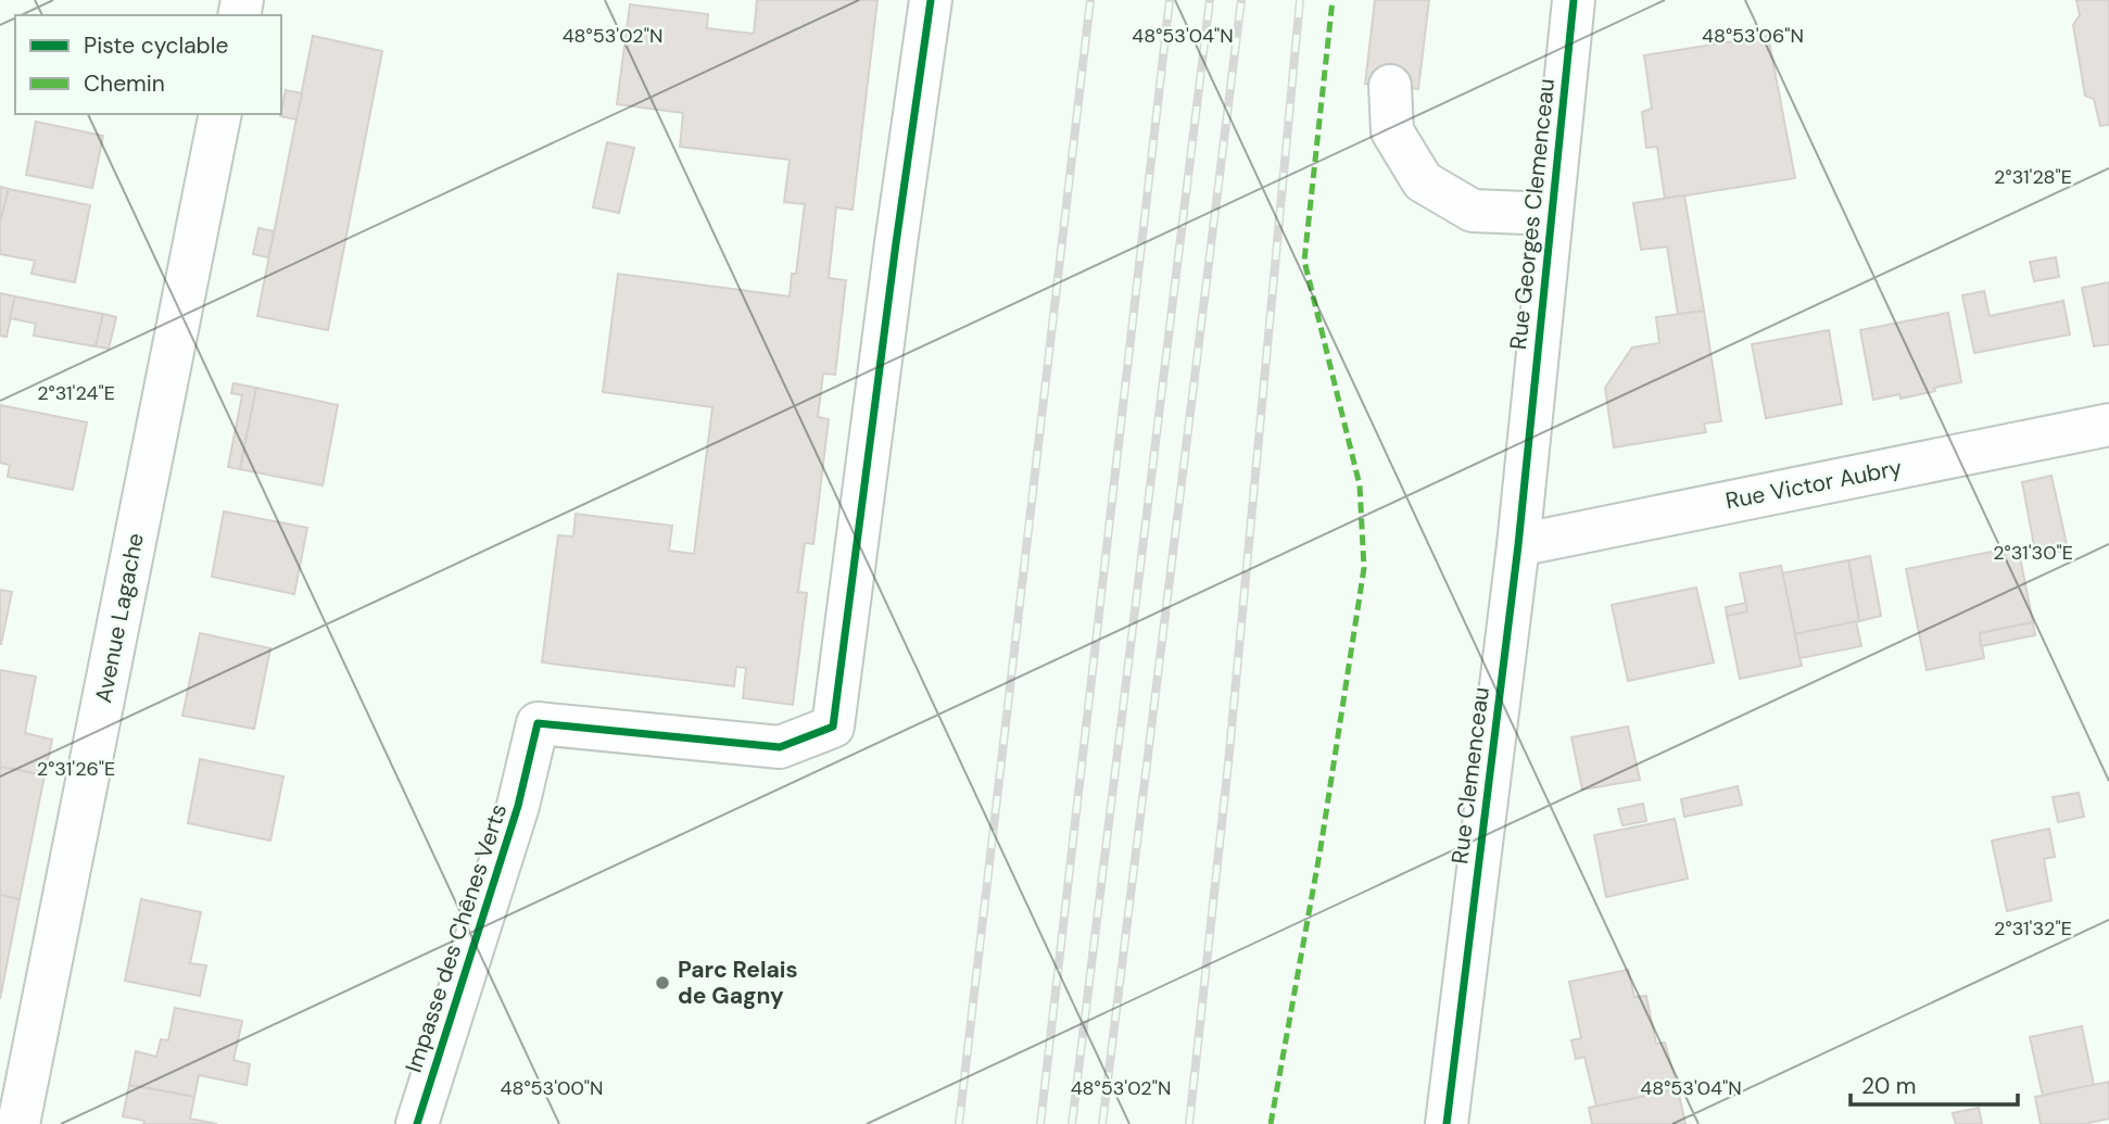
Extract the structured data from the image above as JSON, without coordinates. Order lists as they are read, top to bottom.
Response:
{
  "streets": {
    "street": [
      "Rue Georges Clemenceau",
      "Rue Victor Aubry",
      "Avenue Lagache",
      "Rue Clemenceau",
      "Impasse des Chênes Verts"
    ]
  },
  "crossings": [
    ["Rue Georges Clemenceau", "Rue Clemenceau"],
    ["Rue Victor Aubry", "Rue Clemenceau"]
  ],
  "places": ["Parc Relais de Gagny"],
  "legend": ["Piste cyclable", "Chemin"],
  "scale_bar": "20 m",
  "coordinates": [
    "48°53'02\"N",
    "48°53'04\"N",
    "48°53'06\"N",
    "2°31'28\"E",
    "2°31'24\"E",
    "2°31'30\"E",
    "2°31'26\"E",
    "2°31'32\"E",
    "48°53'00\"N"
  ]
}
